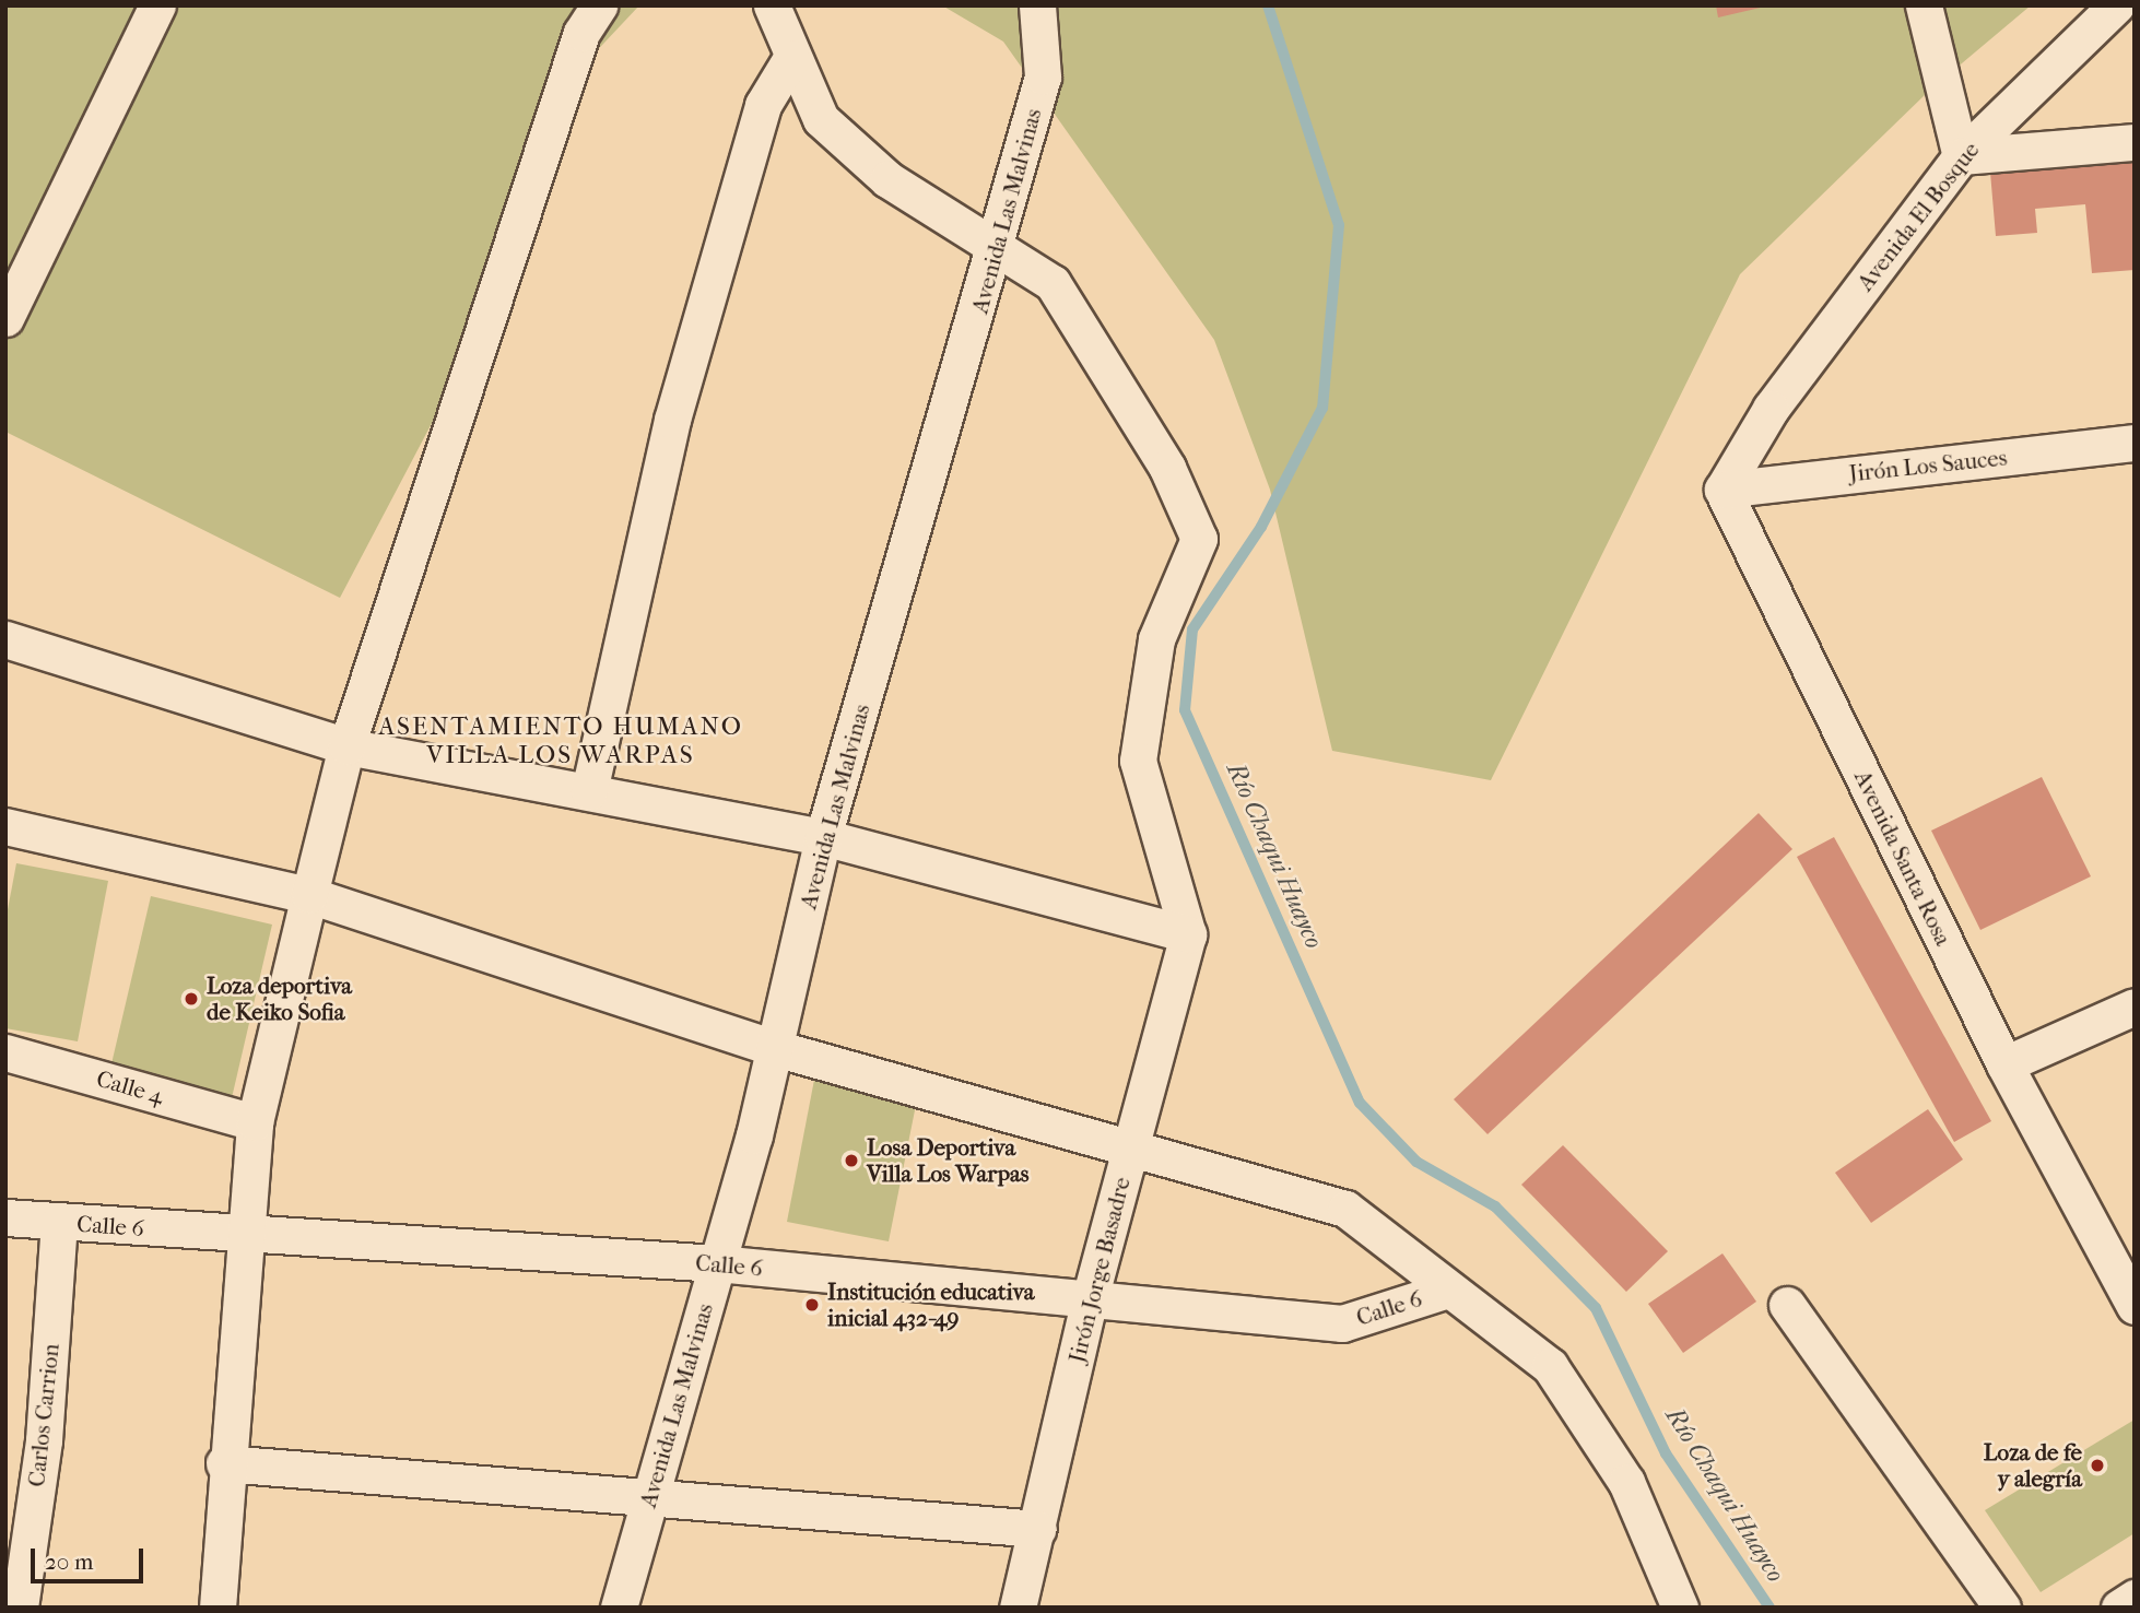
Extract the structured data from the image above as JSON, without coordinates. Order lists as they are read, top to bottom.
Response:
{
  "streets": {
    "street": [
      "Avenida Las Malvinas",
      "Avenida El Bosque",
      "Jirón Los Sauces",
      "Avenida Santa Rosa",
      "Calle 4",
      "Calle 6",
      "Jirón Jorge Basadre",
      "Carlos Carrion"
    ]
  },
  "crossings": [
    ["Avenida Las Malvinas", "Calle 6"],
    ["Avenida El Bosque", "Jirón Los Sauces"],
    ["Avenida El Bosque", "Avenida Santa Rosa"],
    ["Jirón Los Sauces", "Avenida Santa Rosa"],
    ["Calle 6", "Jirón Jorge Basadre"],
    ["Calle 6", "Carlos Carrion"]
  ],
  "districts": ["ASENTAMIENTO HUMANO VILLA LOS WARPAS"],
  "water": ["Río Chaqui Huayco"],
  "places": [
    "Loza deportiva de Keiko Sofia",
    "Losa Deportiva Villa Los Warpas",
    "Institución educativa inicial 432-49",
    "Loza de fe y alegría"
  ],
  "scale_bar": "20 m"
}
